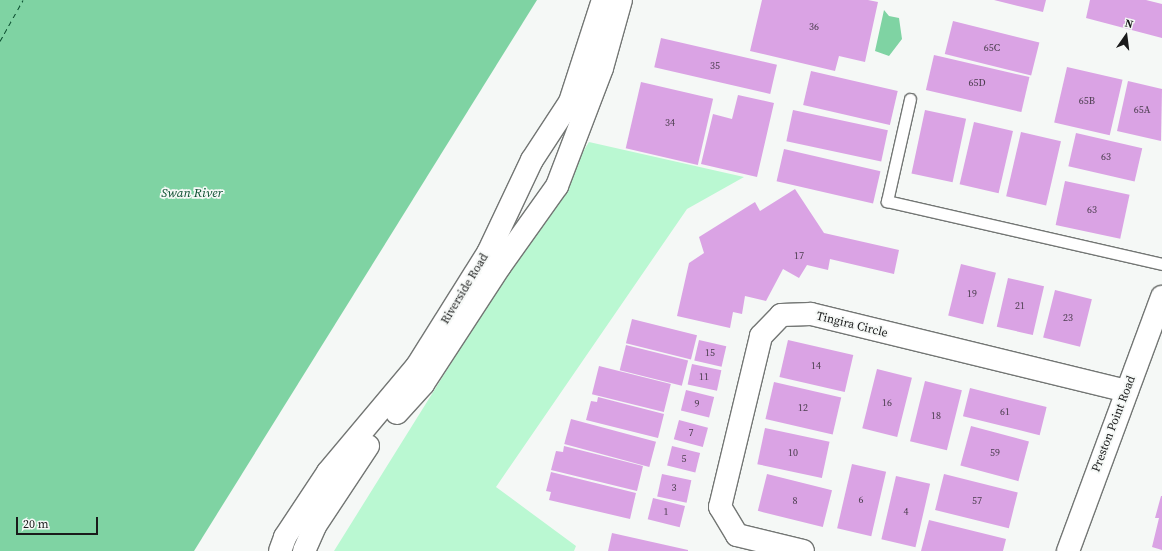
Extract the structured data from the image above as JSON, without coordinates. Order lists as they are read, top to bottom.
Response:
{
  "streets": {
    "street": ["Riverside Road", "Tingira Circle", "Preston Point Road"]
  },
  "crossings": [
    ["Tingira Circle", "Preston Point Road"]
  ],
  "water": ["Swan River"],
  "house_numbers": [
    "36",
    "65C",
    "35",
    "65D",
    "65B",
    "65A",
    "34",
    "63",
    "63",
    "17",
    "19",
    "21",
    "23",
    "15",
    "14",
    "11",
    "16",
    "9",
    "12",
    "61",
    "18",
    "7",
    "10",
    "59",
    "5",
    "3",
    "6",
    "8",
    "57",
    "1",
    "4"
  ],
  "scale_bar": "20 m",
  "north": "top"
}
